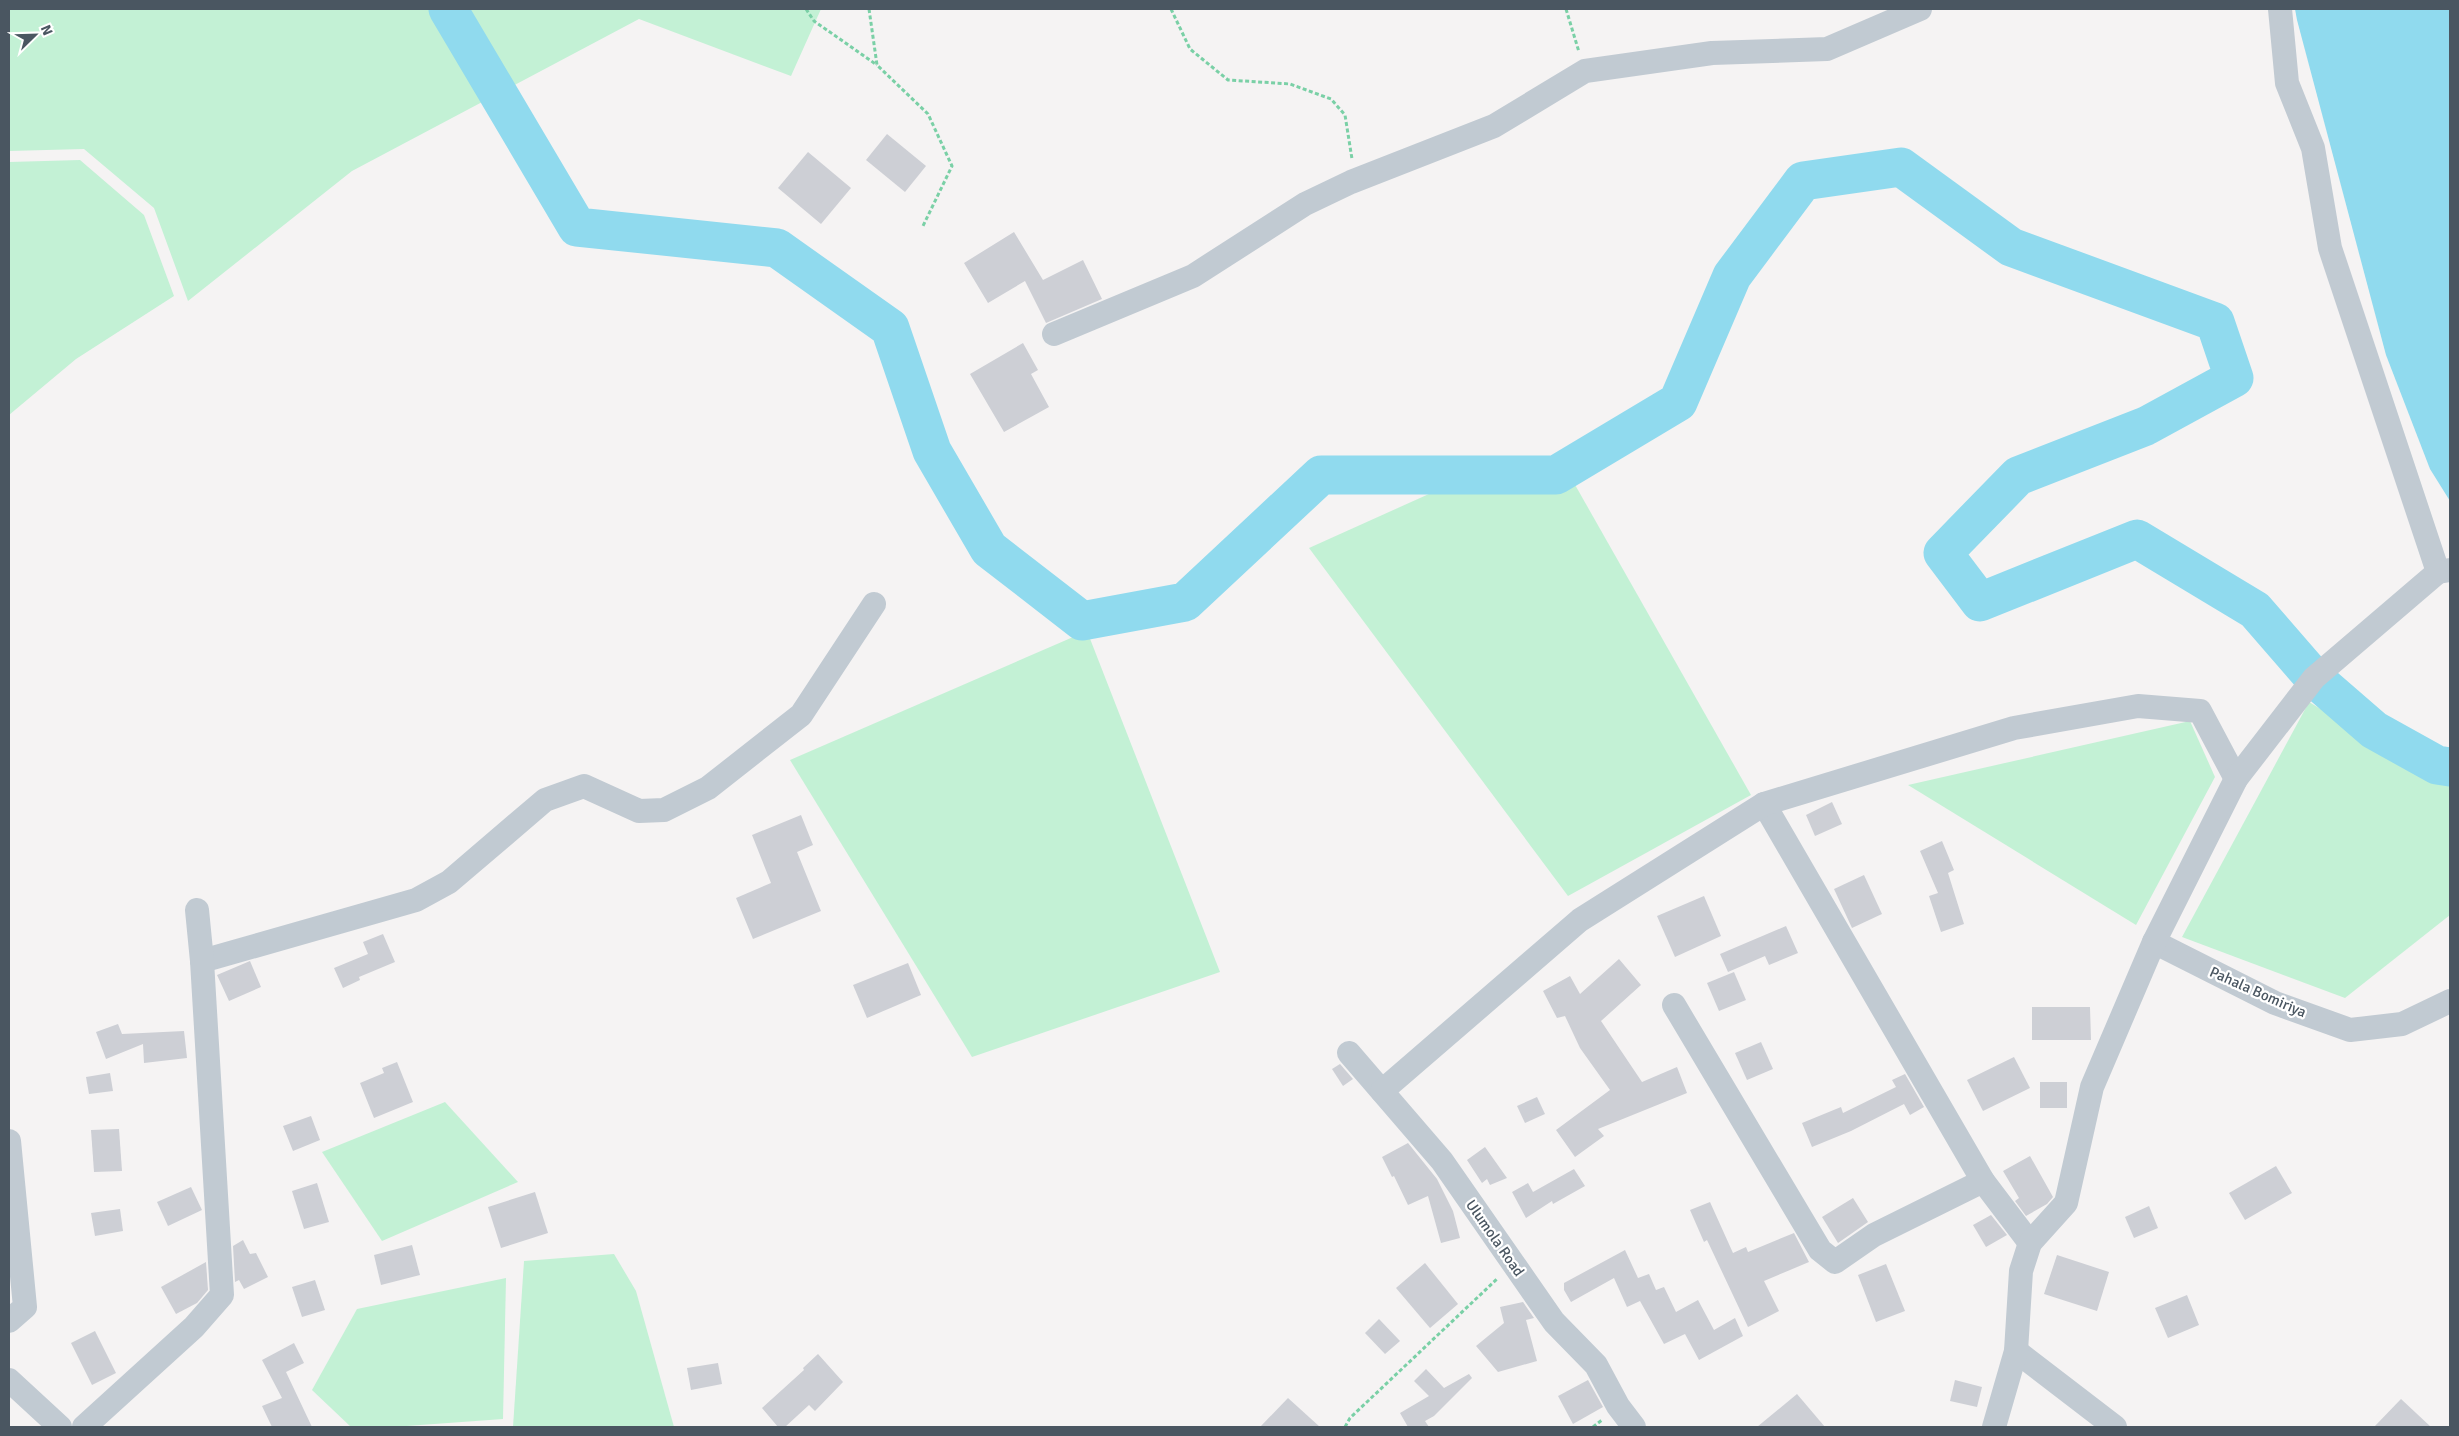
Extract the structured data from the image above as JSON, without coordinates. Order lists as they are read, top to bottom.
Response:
{
  "streets": {
    "street": ["Pahala Bomiriya", "Ulumola Road"]
  },
  "north": "top right"
}
